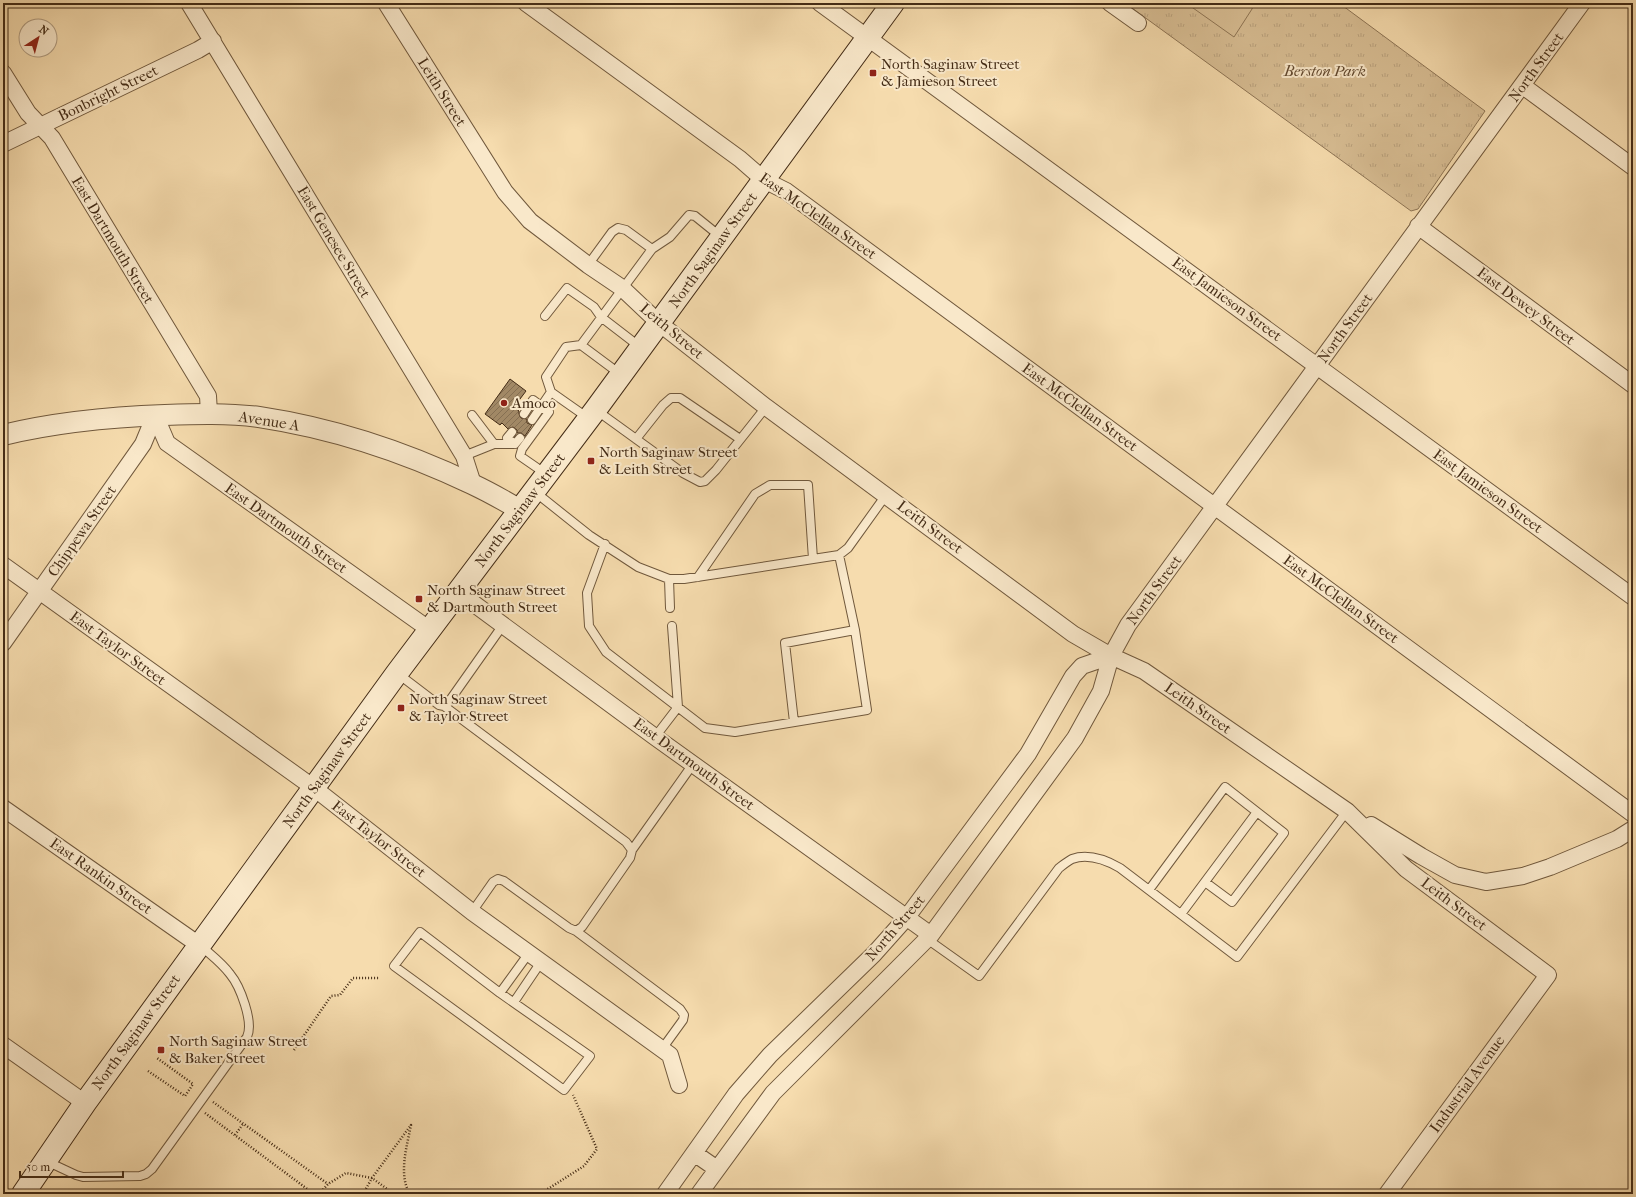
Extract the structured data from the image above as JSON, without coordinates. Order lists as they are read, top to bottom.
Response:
{
  "streets": {
    "main road": ["North Saginaw Street"],
    "street": [
      "North Street",
      "Leith Street",
      "Bonbright Street",
      "East McClellan Street",
      "East Dartmouth Street",
      "East Genesee Street",
      "East Jamieson Street",
      "East Dewey Street",
      "Avenue A",
      "Chippewa Street",
      "East Taylor Street",
      "East Rankin Street",
      "Industrial Avenue"
    ]
  },
  "crossings": [
    ["North Street", "Leith Street"],
    ["North Street", "East McClellan Street"],
    ["North Street", "East Dartmouth Street"],
    ["North Street", "East Jamieson Street"],
    ["North Street", "East Dewey Street"],
    ["Leith Street", "North Saginaw Street"],
    ["Leith Street", "Industrial Avenue"],
    ["Bonbright Street", "East Dartmouth Street"],
    ["Bonbright Street", "East Genesee Street"],
    ["East McClellan Street", "North Saginaw Street"],
    ["East Dartmouth Street", "North Saginaw Street"],
    ["East Dartmouth Street", "Avenue A"],
    ["East Dartmouth Street", "Chippewa Street"],
    ["East Genesee Street", "Avenue A"],
    ["North Saginaw Street", "East Jamieson Street"],
    ["North Saginaw Street", "Avenue A"],
    ["North Saginaw Street", "East Taylor Street"],
    ["North Saginaw Street", "East Rankin Street"],
    ["Avenue A", "Chippewa Street"],
    ["Chippewa Street", "East Taylor Street"]
  ],
  "parks": ["Berston Park"],
  "places": {
    "transit": [
      "North Saginaw Street & Jamieson Street",
      "North Saginaw Street & Leith Street",
      "North Saginaw Street & Dartmouth Street",
      "North Saginaw Street & Taylor Street",
      "North Saginaw Street & Baker Street"
    ],
    "other": ["Amoco"]
  },
  "scale_bar": "50 m",
  "north": "top right"
}
